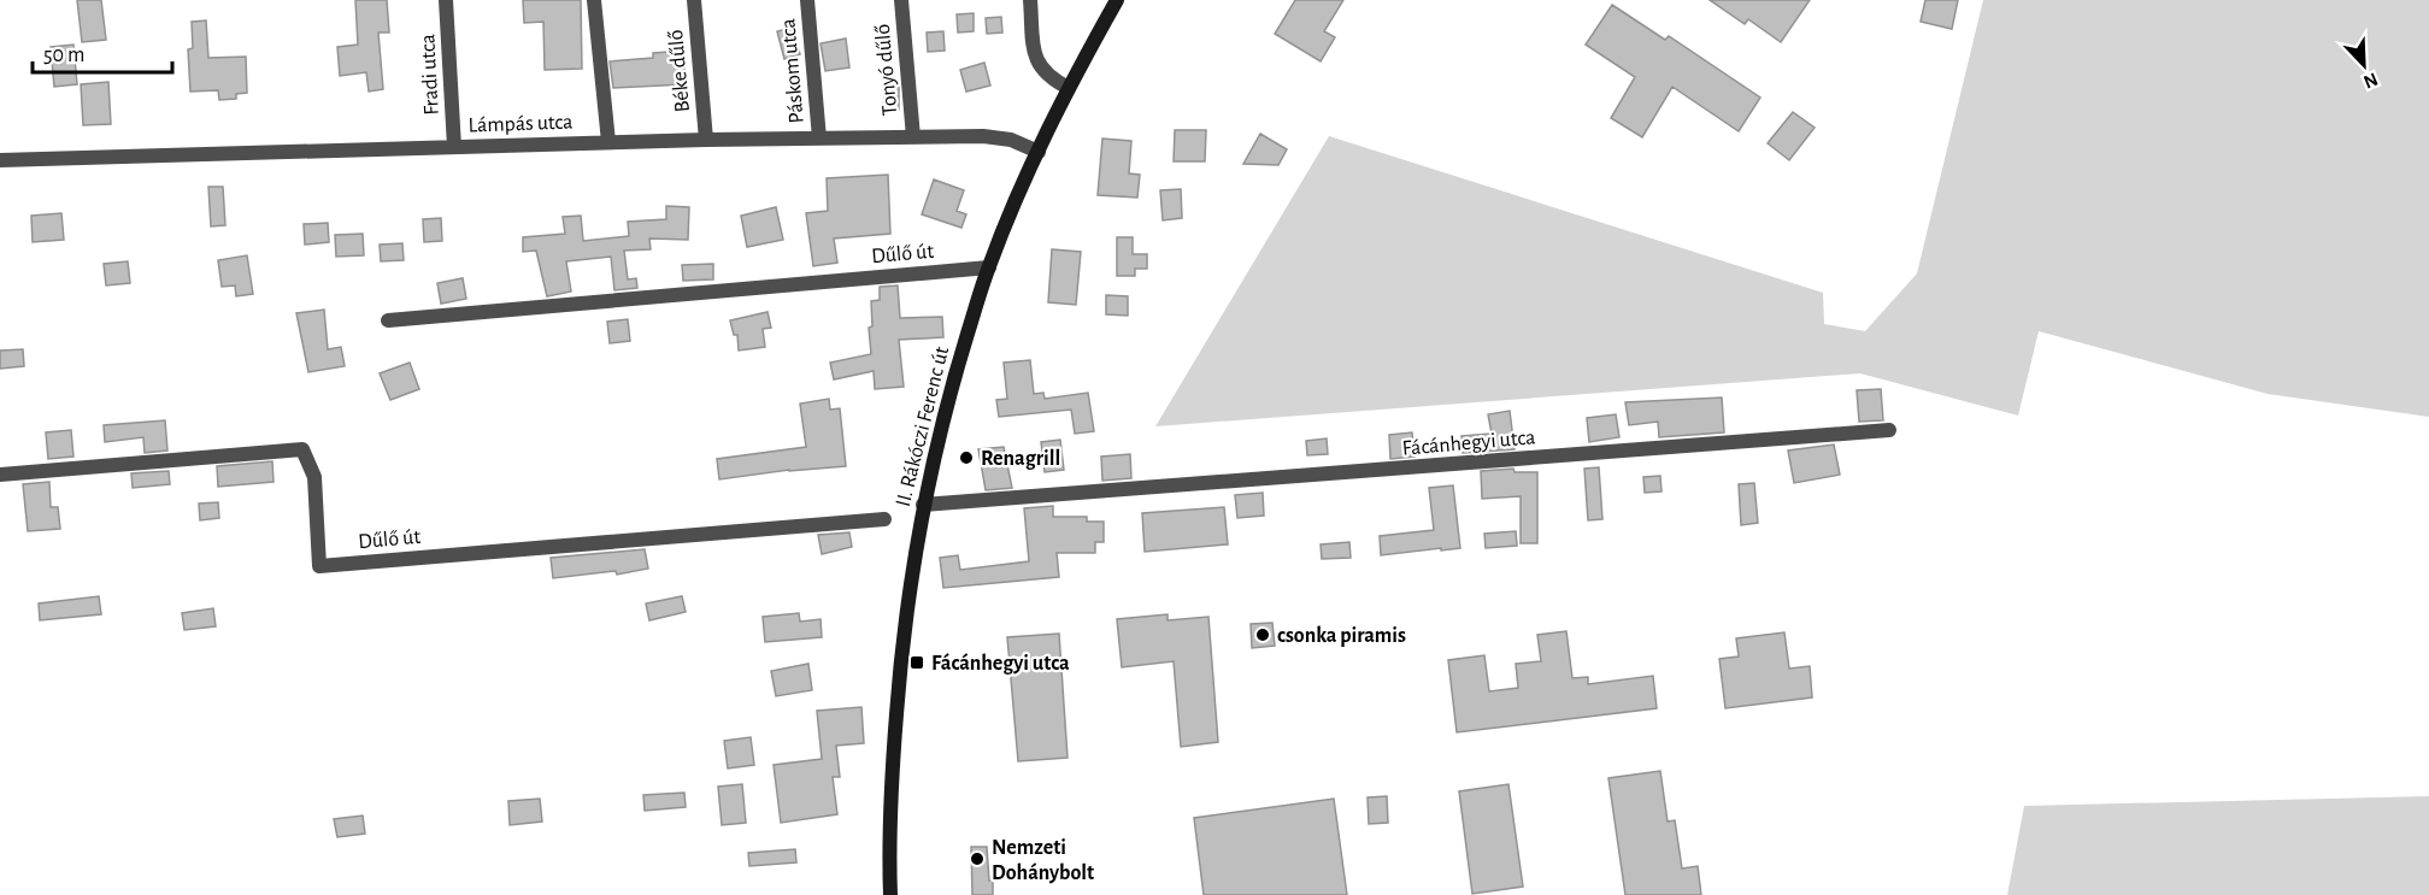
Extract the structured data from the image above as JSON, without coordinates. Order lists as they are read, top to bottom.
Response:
{
  "streets": {
    "main road": ["II. Rákóczi Ferenc út"],
    "street": [
      "Tonyó dűlő",
      "Béke dűlő",
      "Páskom utca",
      "Fradi utca",
      "Lámpás utca",
      "Dűlő út",
      "Fácánhegyi utca"
    ]
  },
  "crossings": [
    ["Tonyó dűlő", "Lámpás utca"],
    ["Béke dűlő", "Lámpás utca"],
    ["Páskom utca", "Lámpás utca"],
    ["Fradi utca", "Lámpás utca"],
    ["Lámpás utca", "II. Rákóczi Ferenc út"],
    ["Dűlő út", "II. Rákóczi Ferenc út"],
    ["II. Rákóczi Ferenc út", "Fácánhegyi utca"]
  ],
  "places": {
    "other": ["Renagrill", "csonka piramis", "Nemzeti Dohánybolt"],
    "transit": ["Fácánhegyi utca"]
  },
  "scale_bar": "50 m",
  "north": "bottom right"
}
